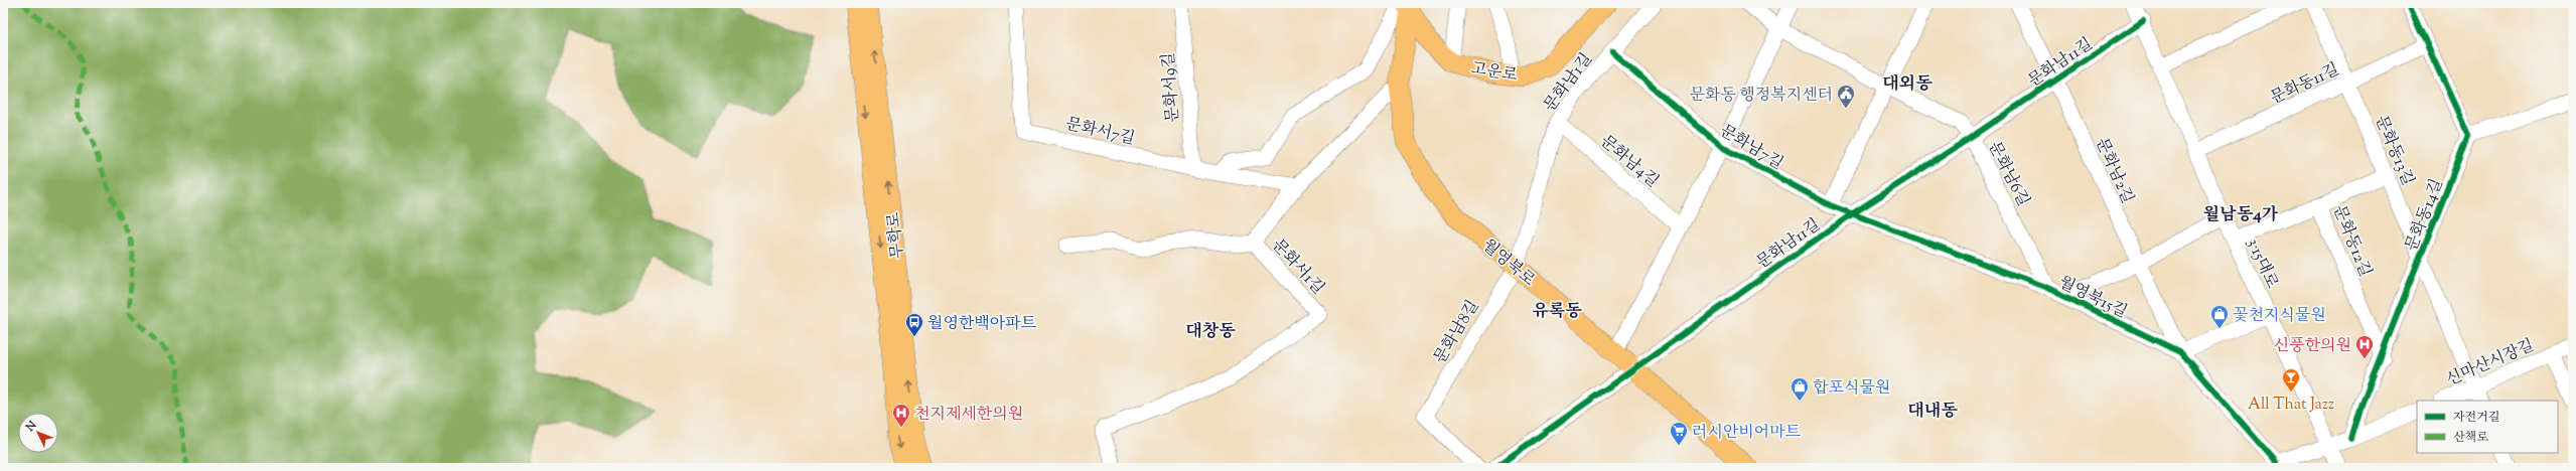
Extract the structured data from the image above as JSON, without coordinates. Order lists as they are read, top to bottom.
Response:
{
  "streets": {
    "main road": ["고운로", "무학로", "월영북로"],
    "street": [
      "문화남11길",
      "문화남1길",
      "문화동11길",
      "문화서9길",
      "문화서7길",
      "문화남7길",
      "문화동13길",
      "문화남4길",
      "문화남2길",
      "문화남6길",
      "문화동14길",
      "문화동12길",
      "3·15대로",
      "문화서1길",
      "월영북15길",
      "문화남8길",
      "신마산시장길"
    ]
  },
  "crossings": [
    ["문화남11길", "문화남7길"],
    ["문화남11길", "문화남2길"],
    ["문화남11길", "문화남6길"],
    ["문화남11길", "월영북로"],
    ["문화남11길", "3·15대로"],
    ["문화남11길", "월영북15길"],
    ["고운로", "월영북로"],
    ["문화남1길", "문화남7길"],
    ["문화남1길", "문화남4길"],
    ["문화남1길", "월영북로"],
    ["문화남1길", "문화남8길"],
    ["문화동11길", "문화동13길"],
    ["문화동11길", "3·15대로"],
    ["문화서9길", "문화서7길"],
    ["문화서7길", "문화서1길"],
    ["문화남7길", "월영북15길"],
    ["문화동13길", "문화동14길"],
    ["문화동13길", "문화동12길"],
    ["문화동13길", "신마산시장길"],
    ["문화남2길", "월영북15길"],
    ["문화남6길", "월영북15길"],
    ["문화동14길", "문화동12길"],
    ["월영북로", "문화서1길"],
    ["월영북로", "문화남8길"]
  ],
  "districts": [
    "대외동",
    "월남동4가",
    "유록동",
    "대창동",
    "대내동"
  ],
  "places": {
    "public building": ["문화동 행정복지센터"],
    "shop": ["꽃천지식물원", "합포식물원"],
    "bus stop": ["월영한백아파트"],
    "hospital": ["신풍한의원", "천지제세한의원"],
    "bar": ["All That Jazz"],
    "supermarket": ["러시안비어마트"]
  },
  "legend": ["자전거길", "산책로"],
  "north": "top left"
}
